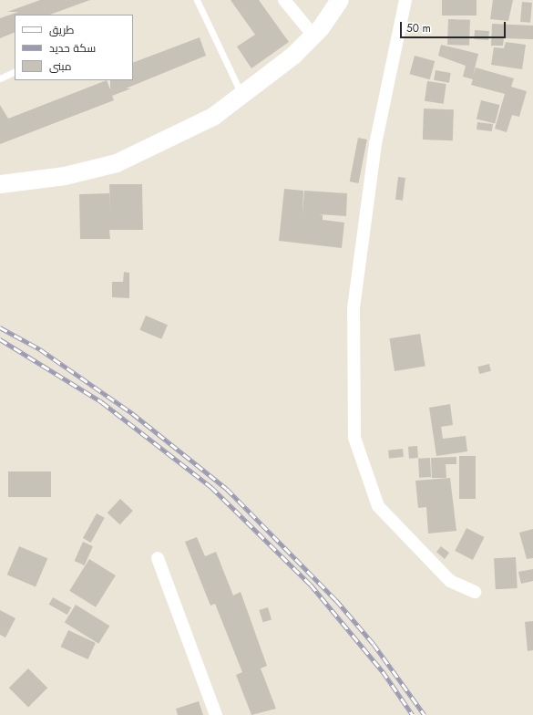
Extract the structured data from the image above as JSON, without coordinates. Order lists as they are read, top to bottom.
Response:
{
  "legend": ["طريق", "سكة حديد", "مبنى"],
  "scale_bar": "50 m"
}
